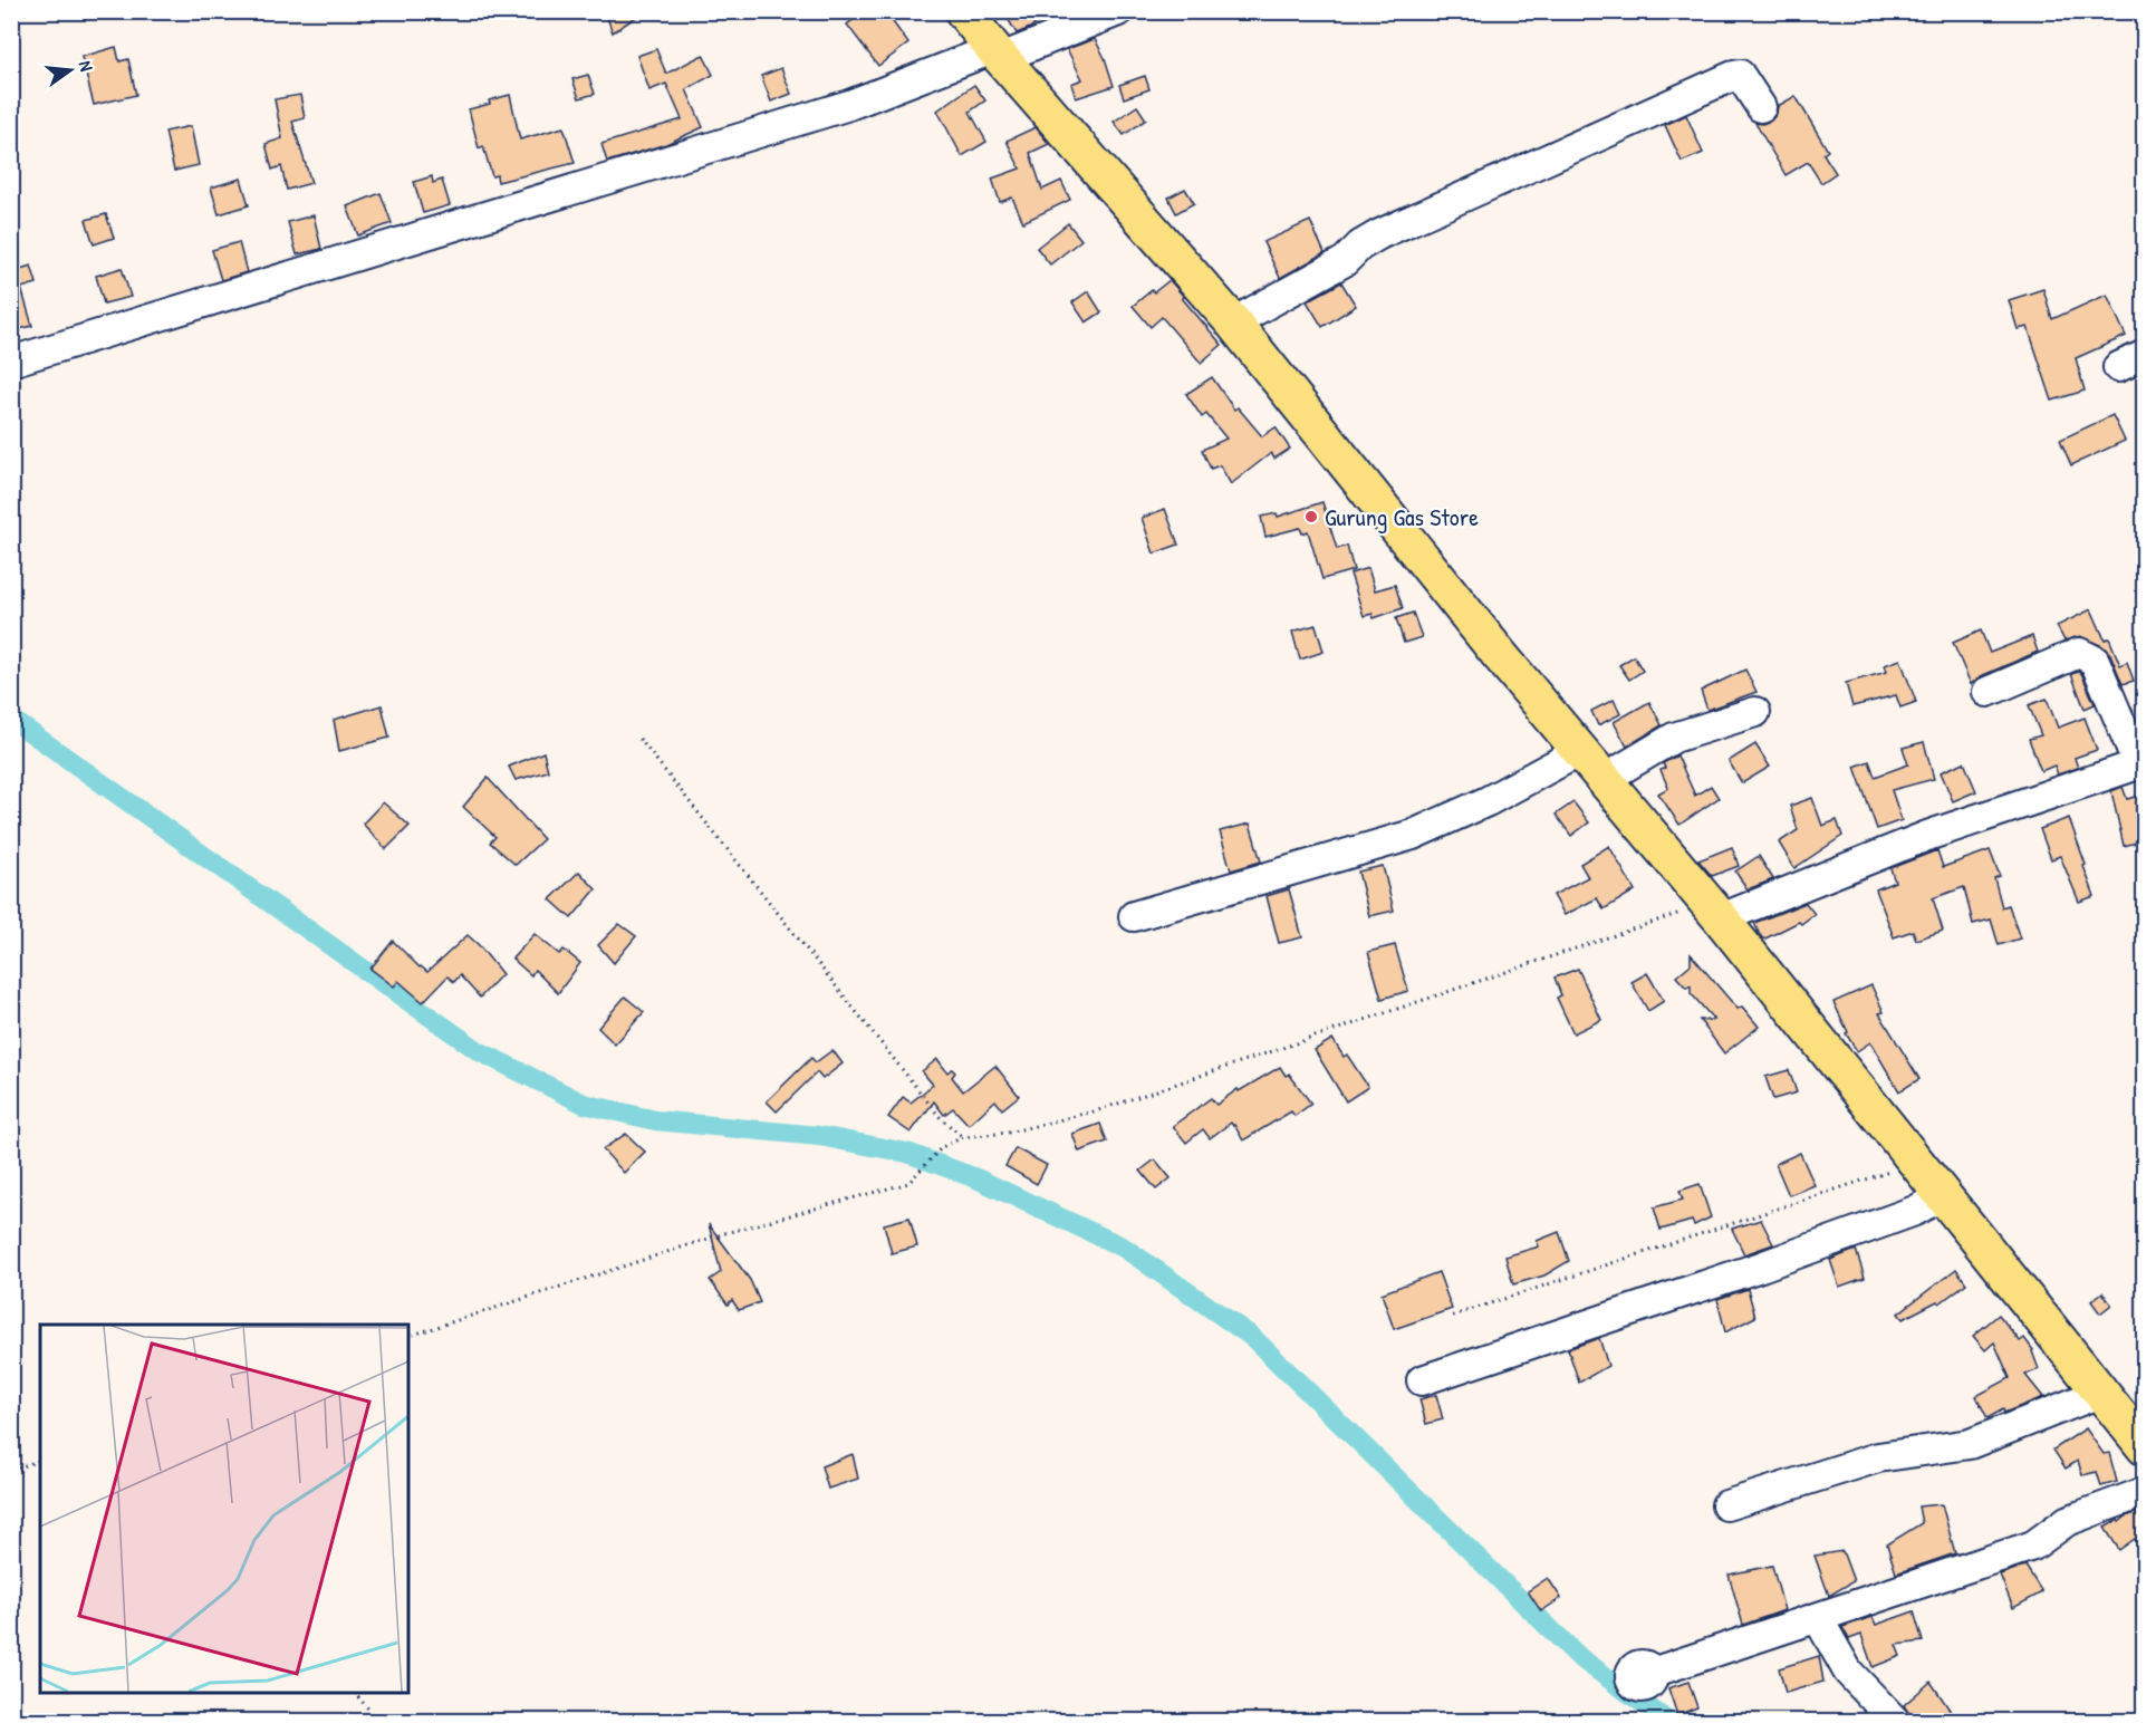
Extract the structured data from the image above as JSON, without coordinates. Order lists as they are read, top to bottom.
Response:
{
  "places": ["Gurung Gas Store"],
  "north": "right"
}
